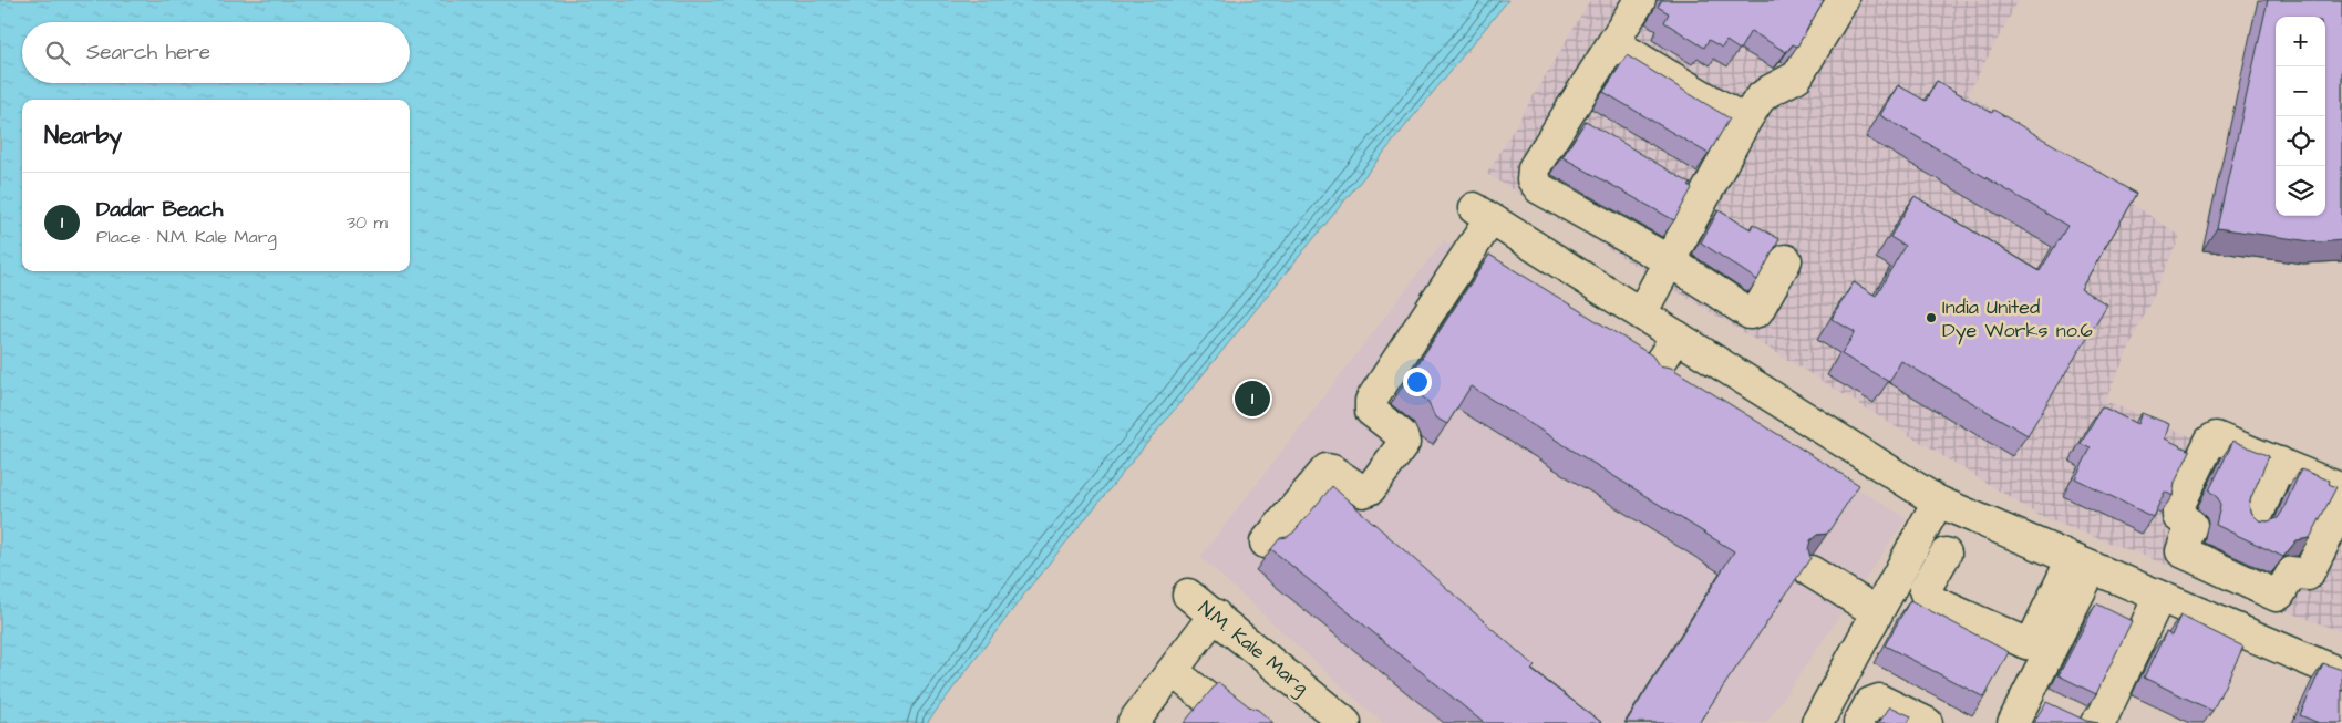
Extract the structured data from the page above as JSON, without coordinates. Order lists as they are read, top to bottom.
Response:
{
  "streets": {
    "street": ["N.M. Kale Marg"]
  },
  "places": ["India United Dye Works no.6"],
  "page": {
    "map_buttons": ["+", "−"],
    "search": "Search here",
    "heading": "Nearby",
    "list": [
      {
        "mark": "1",
        "name": "Dadar Beach",
        "note": "Place · N.M. Kale Marg",
        "value": "30 m"
      }
    ],
    "pins": "1"
  }
}
